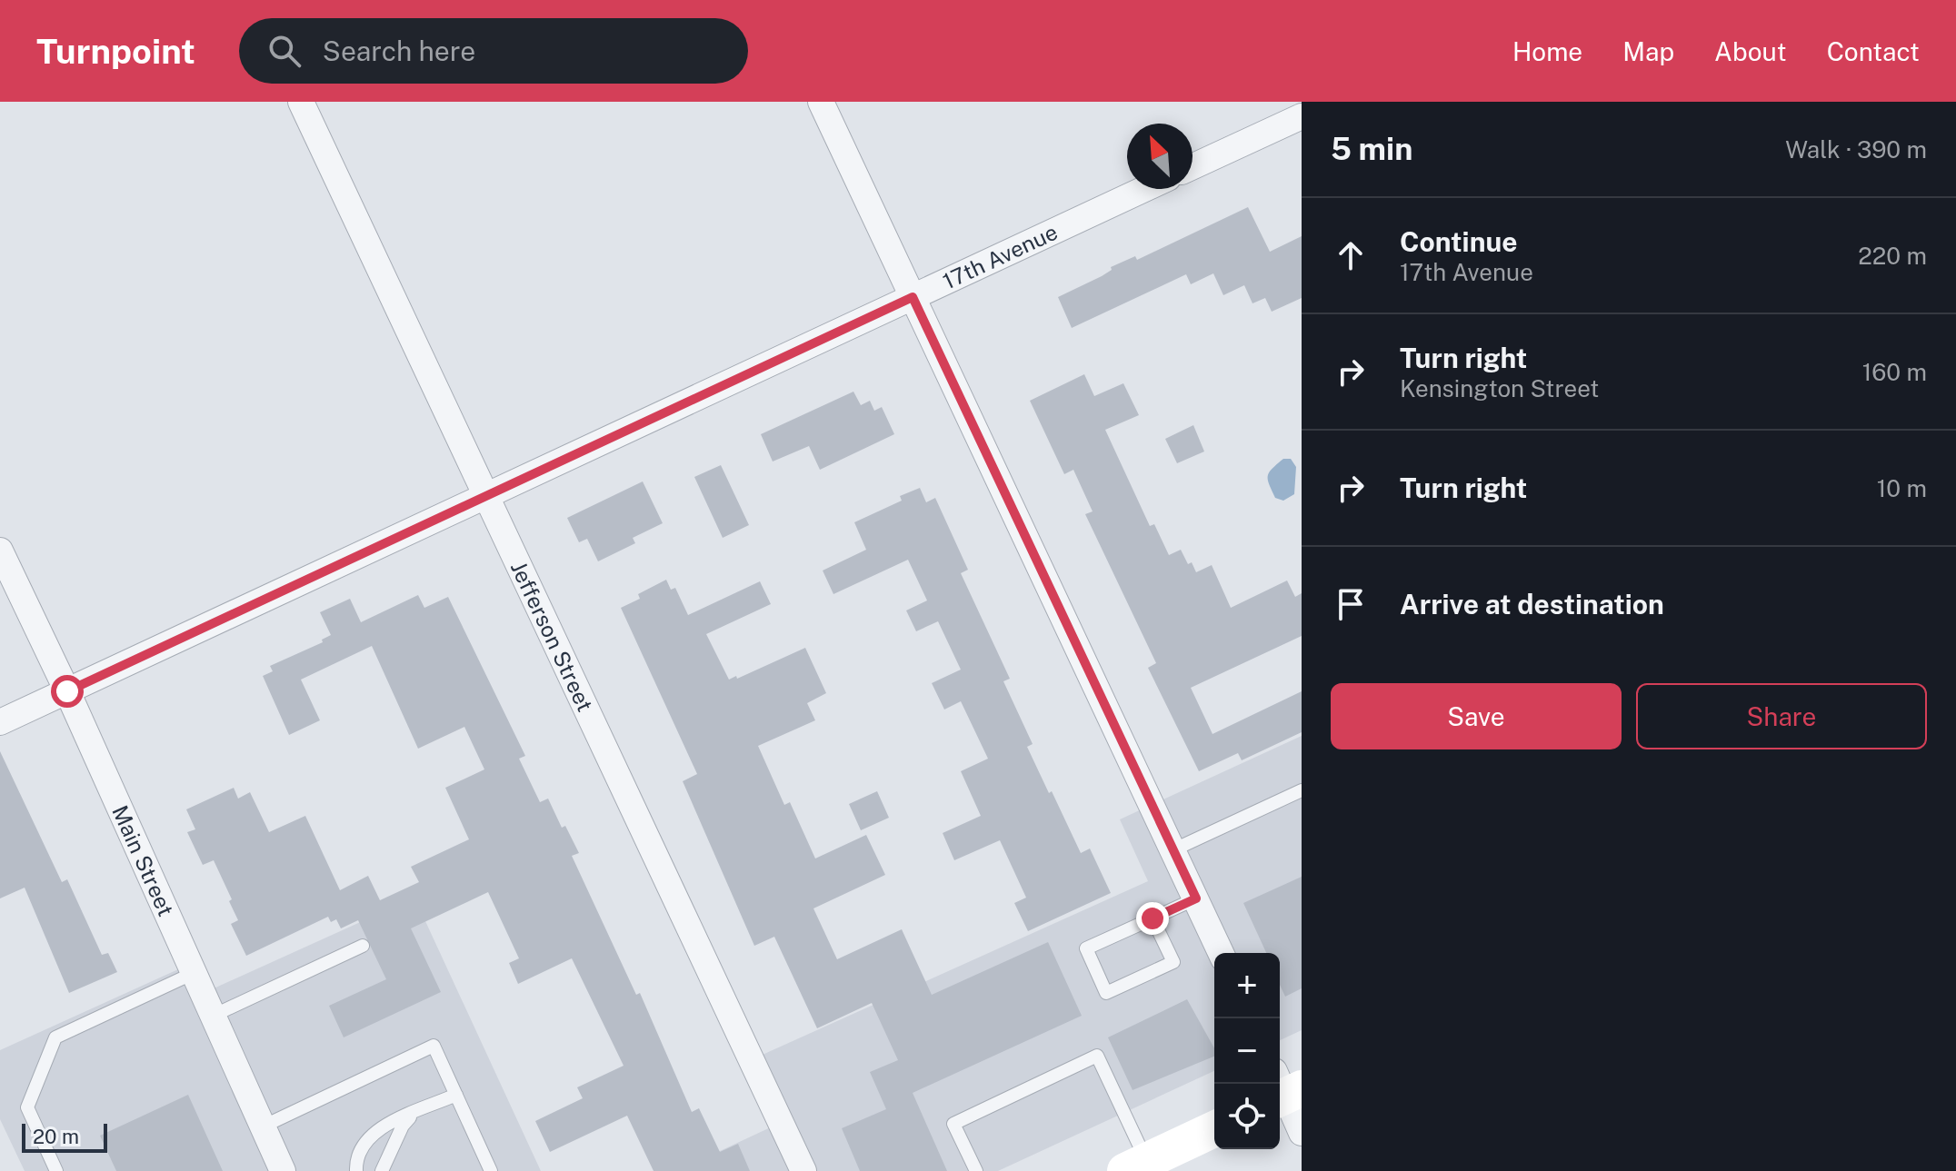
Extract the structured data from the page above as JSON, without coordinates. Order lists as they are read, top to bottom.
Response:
{
  "streets": {
    "street": ["17th Avenue", "Jefferson Street", "Main Street"]
  },
  "crossings": [
    ["17th Avenue", "Jefferson Street"],
    ["17th Avenue", "Main Street"]
  ],
  "scale_bar": "20 m",
  "north": "top left",
  "page": {
    "header": "Turnpoint",
    "search": "Search here",
    "nav": [
      "Home",
      "Map",
      "About",
      "Contact"
    ],
    "heading": ["5 min", "Walk · 390 m"],
    "list": [
      ["Continue", "17th Avenue", "220 m"],
      ["Turn right", "Kensington Street", "160 m"],
      ["Turn right", "10 m"],
      "Arrive at destination"
    ],
    "buttons": ["Save", "Share"],
    "map_buttons": ["+", "−"],
    "scale": "20 m"
  }
}
